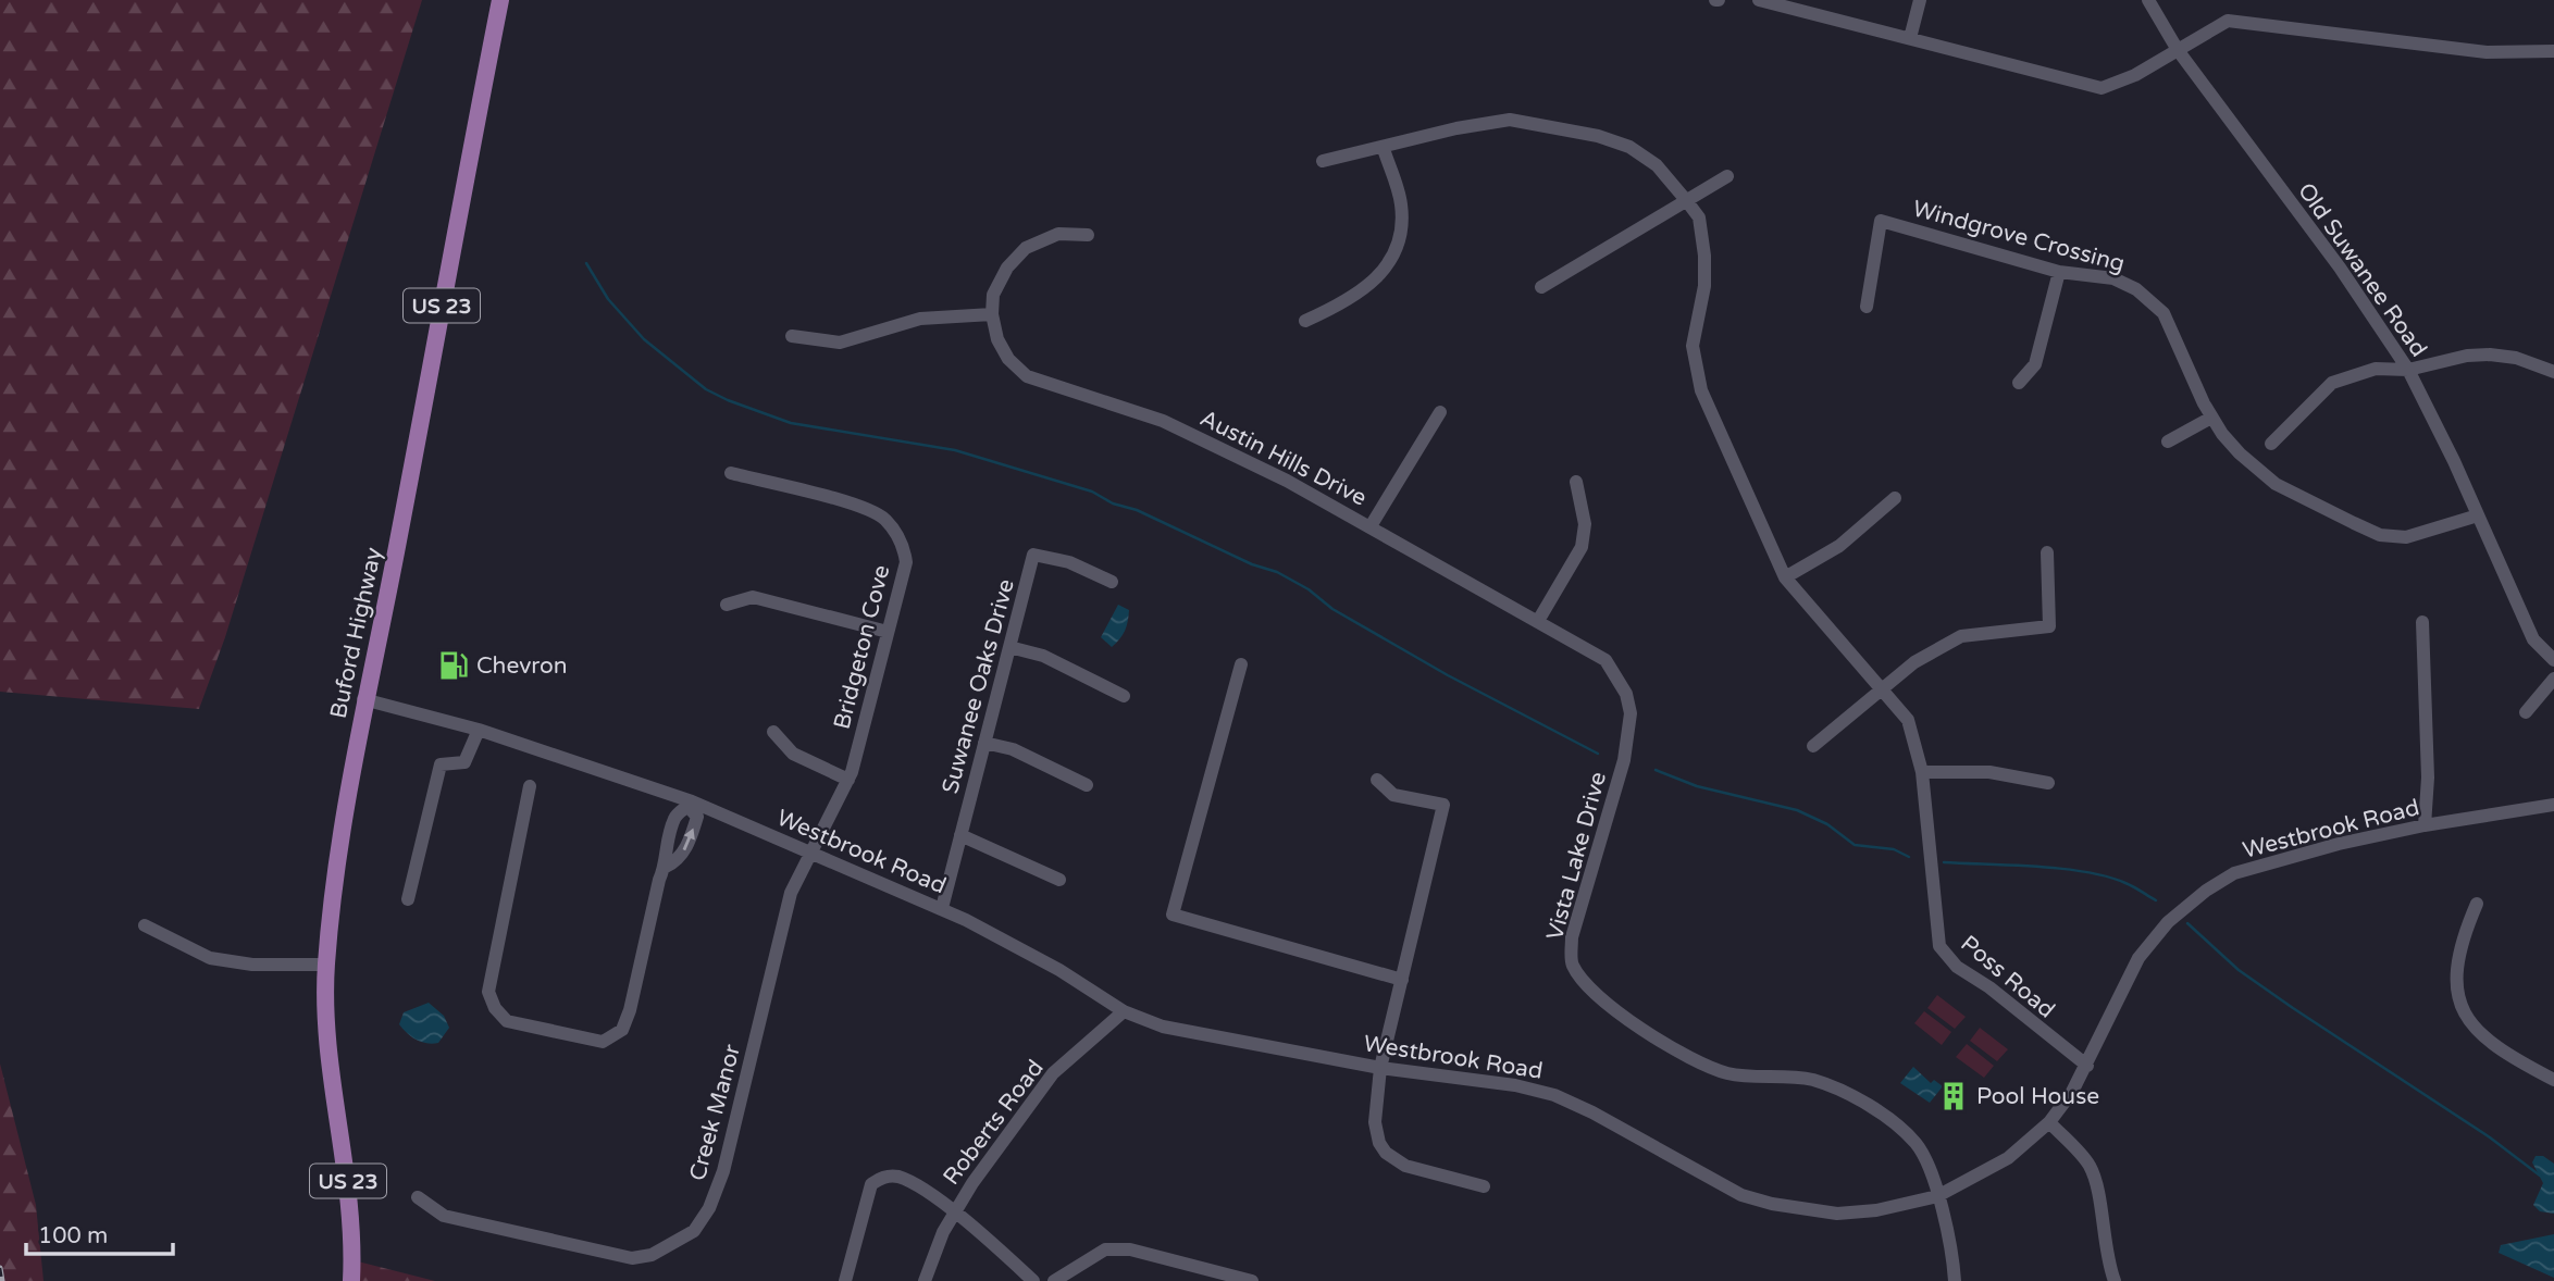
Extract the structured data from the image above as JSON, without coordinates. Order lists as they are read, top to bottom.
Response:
{
  "streets": {
    "main road": ["US 23", "Buford Highway"],
    "street": [
      "Windgrove Crossing",
      "Old Suwanee Road",
      "Austin Hills Drive",
      "Bridgeton Cove",
      "Suwanee Oaks Drive",
      "Westbrook Road",
      "Vista Lake Drive",
      "Poss Road",
      "Creek Manor",
      "Roberts Road"
    ]
  },
  "crossings": [
    ["Windgrove Crossing", "Old Suwanee Road"],
    ["Austin Hills Drive", "Vista Lake Drive"],
    ["Buford Highway", "Westbrook Road"],
    ["Bridgeton Cove", "Westbrook Road"],
    ["Bridgeton Cove", "Creek Manor"],
    ["Suwanee Oaks Drive", "Westbrook Road"],
    ["Westbrook Road", "Vista Lake Drive"],
    ["Westbrook Road", "Poss Road"],
    ["Westbrook Road", "Creek Manor"],
    ["Westbrook Road", "Roberts Road"]
  ],
  "places": {
    "fuel station": ["Chevron"],
    "building": ["Pool House"]
  },
  "scale_bar": "100 m"
}
